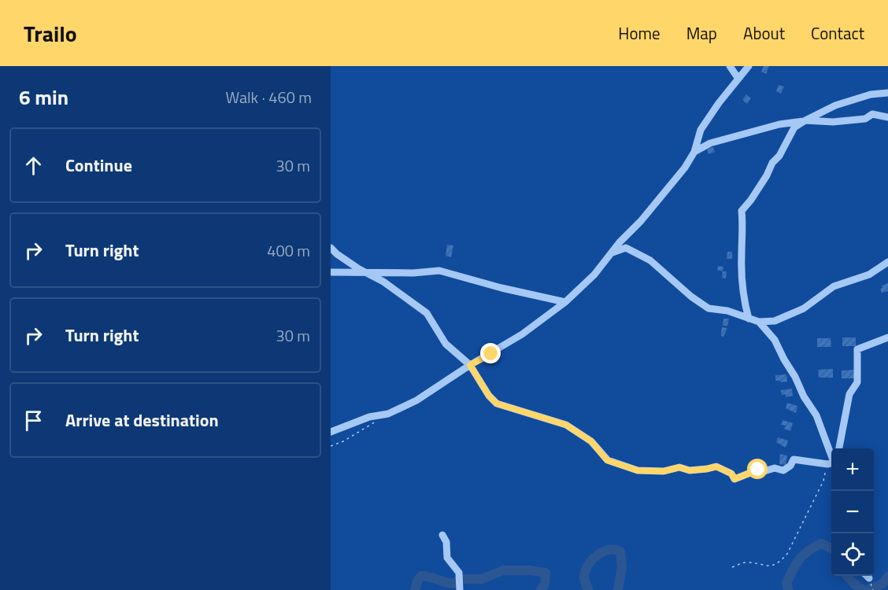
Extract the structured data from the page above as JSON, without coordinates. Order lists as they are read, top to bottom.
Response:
{
  "page": {
    "header": "Trailo",
    "nav": [
      "Home",
      "Map",
      "About",
      "Contact"
    ],
    "heading": ["6 min", "Walk · 460 m"],
    "list": [
      ["Continue", "30 m"],
      ["Turn right", "400 m"],
      ["Turn right", "30 m"],
      "Arrive at destination"
    ],
    "map_buttons": ["+", "−"]
  }
}
